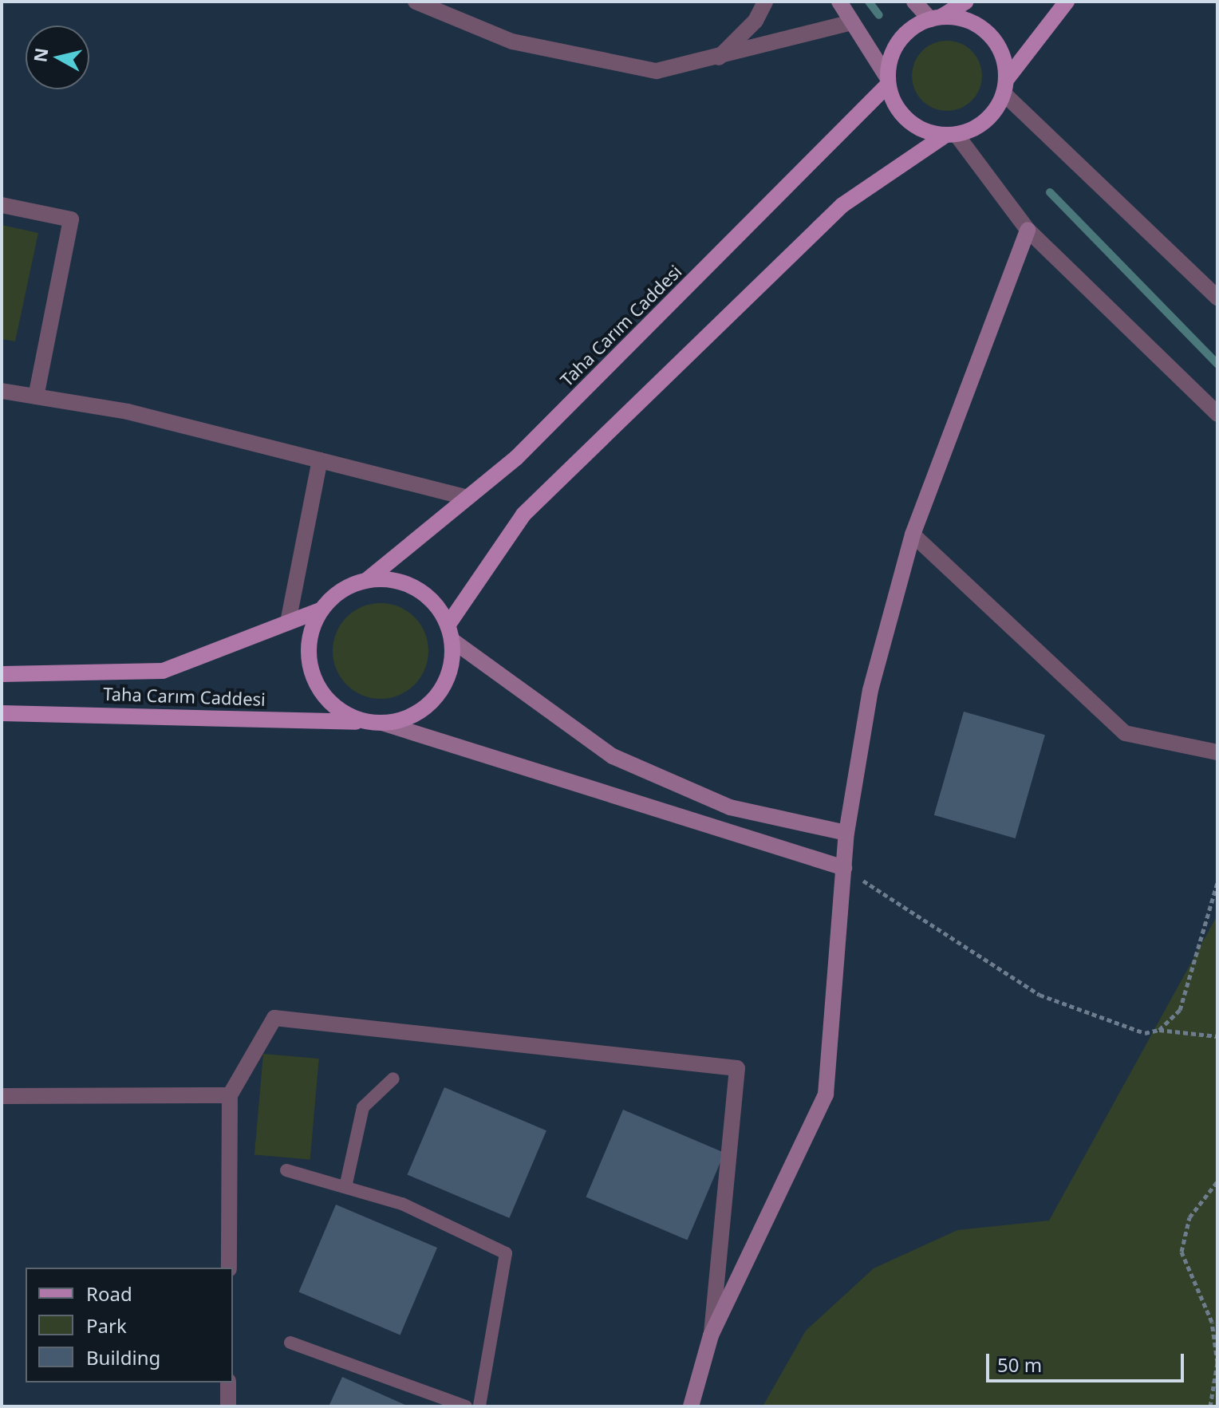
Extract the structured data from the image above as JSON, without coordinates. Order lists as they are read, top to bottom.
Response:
{
  "streets": {
    "main road": ["Taha Carım Caddesi"]
  },
  "legend": ["Road", "Park", "Building"],
  "scale_bar": "50 m",
  "north": "left"
}
